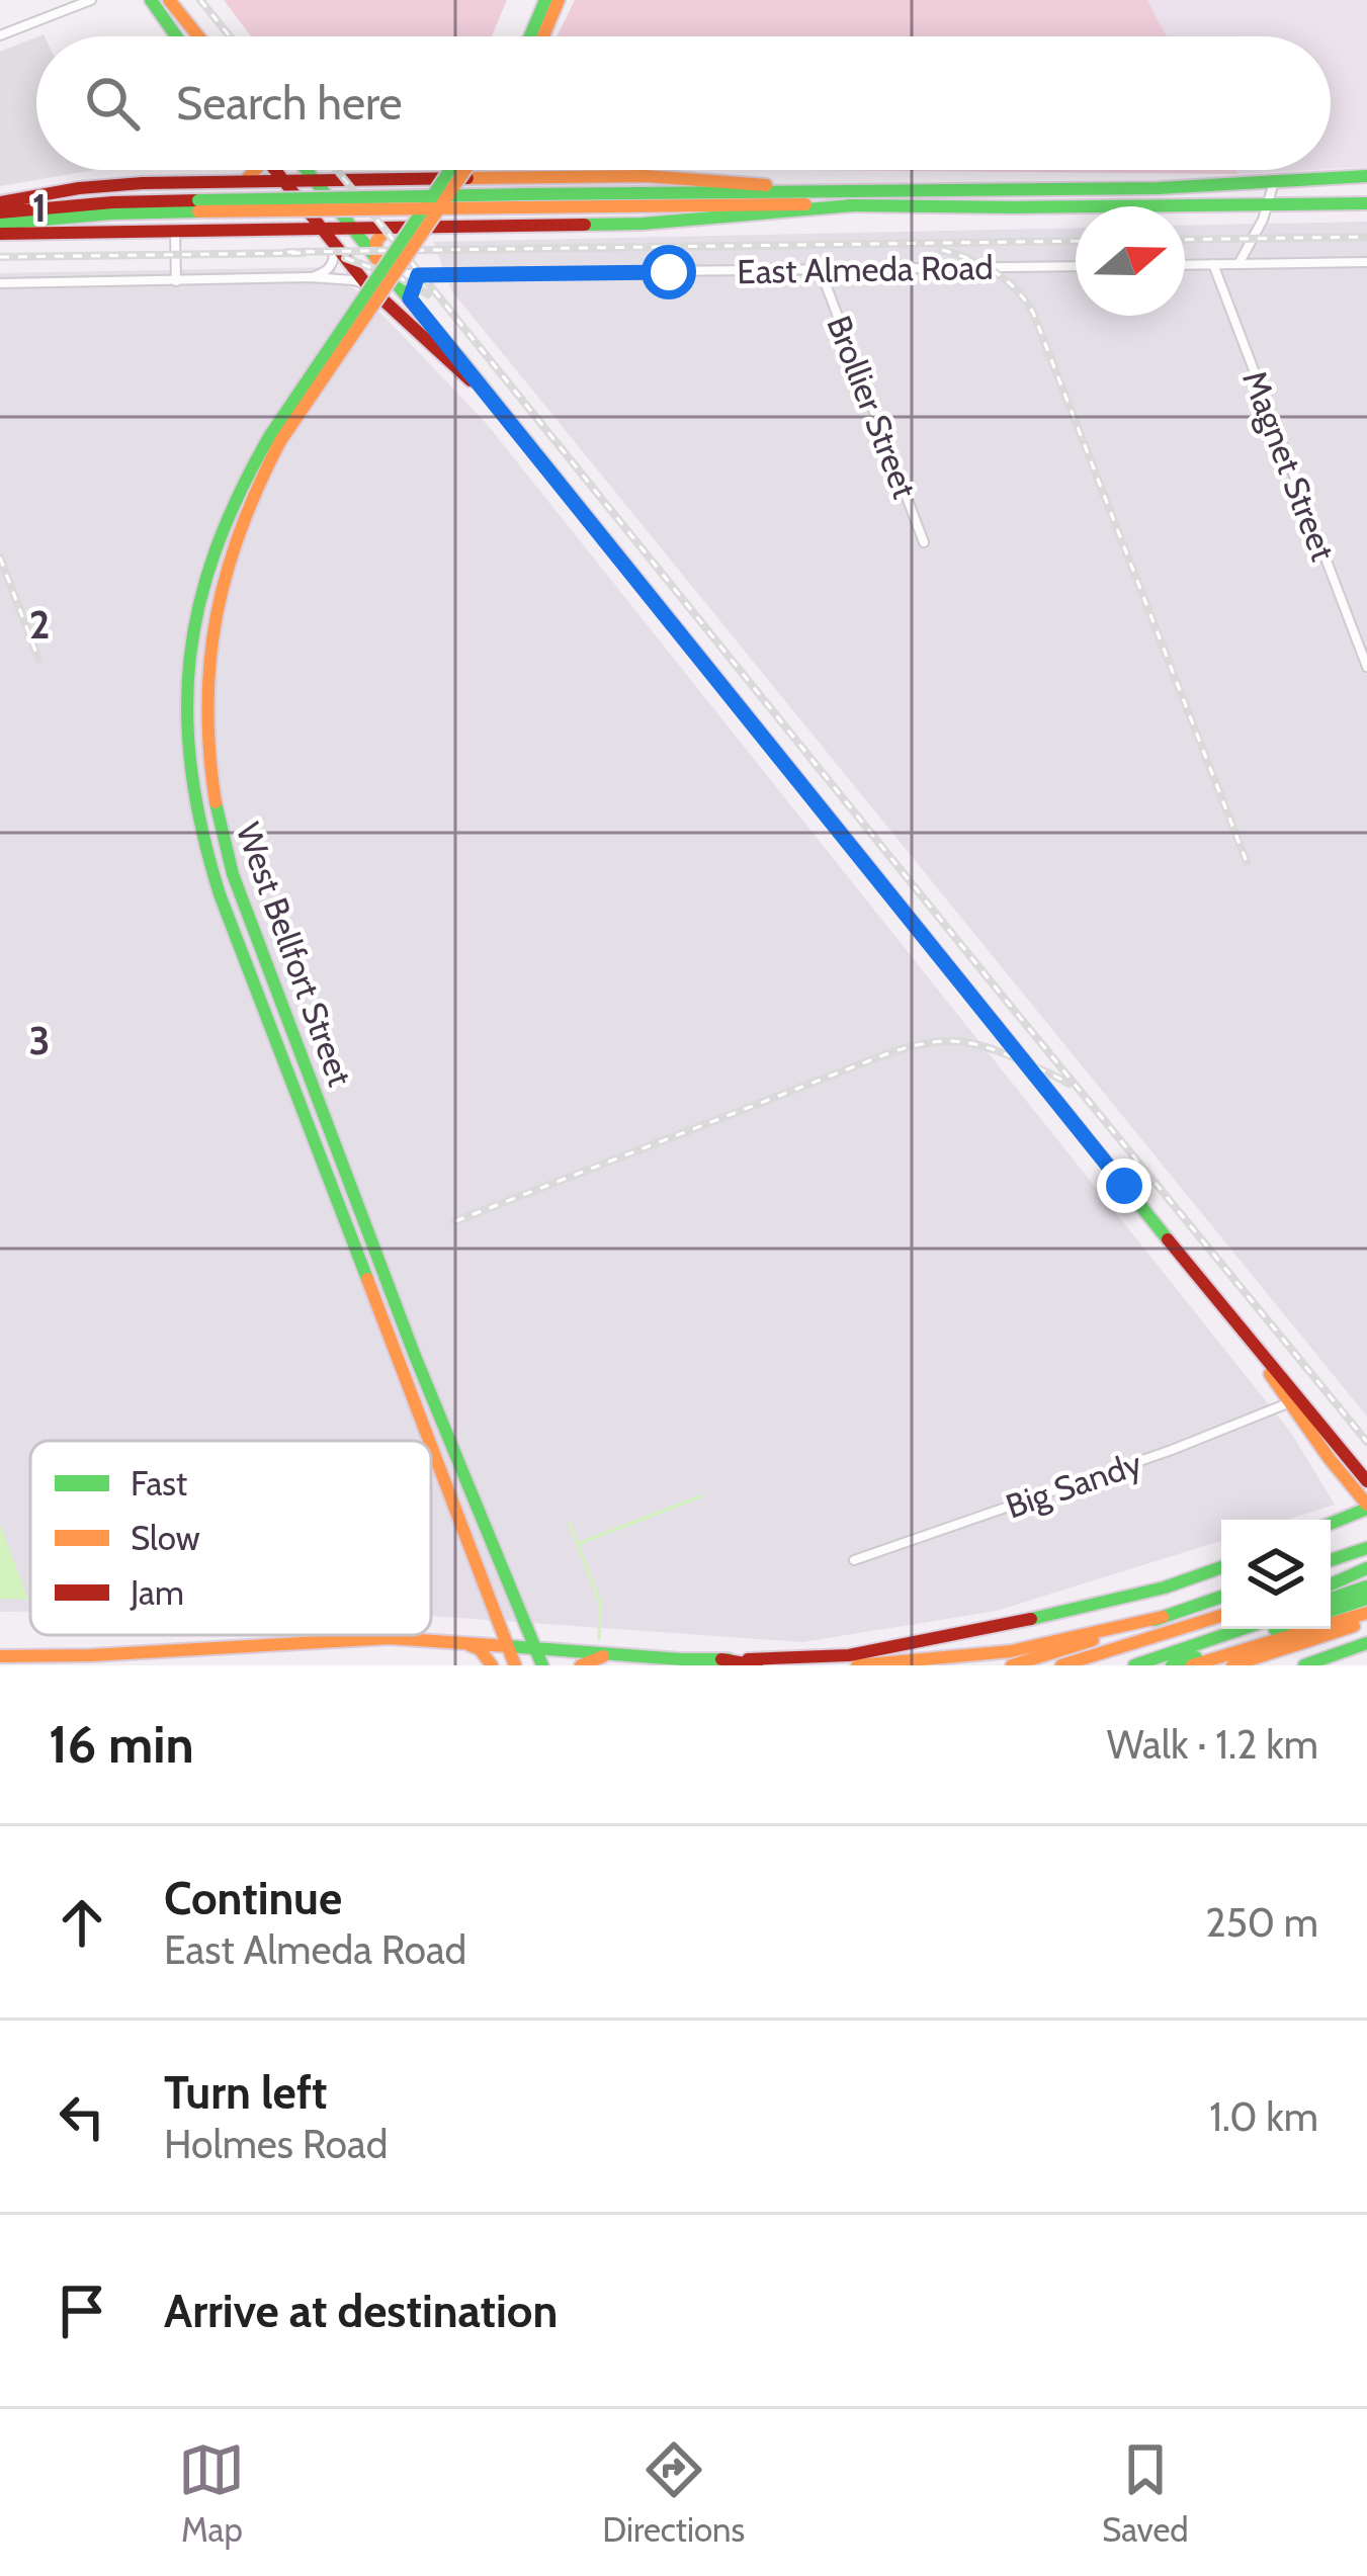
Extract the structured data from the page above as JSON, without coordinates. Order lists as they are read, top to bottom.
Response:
{
  "streets": {
    "main road": ["West Bellfort Street"],
    "street": [
      "East Almeda Road",
      "Brollier Street",
      "Magnet Street",
      "Big Sandy"
    ]
  },
  "crossings": [
    ["East Almeda Road", "Brollier Street"]
  ],
  "legend": ["Fast", "Slow", "Jam"],
  "north": "right",
  "page": {
    "search": "Search here",
    "heading": ["16 min", "Walk · 1.2 km"],
    "list": [
      ["Continue", "East Almeda Road", "250 m"],
      ["Turn left", "Holmes Road", "1.0 km"],
      "Arrive at destination"
    ],
    "nav": ["Map", "Directions", "Saved"]
  },
  "grid": {
    "rows": ["1", "2", "3"]
  }
}
